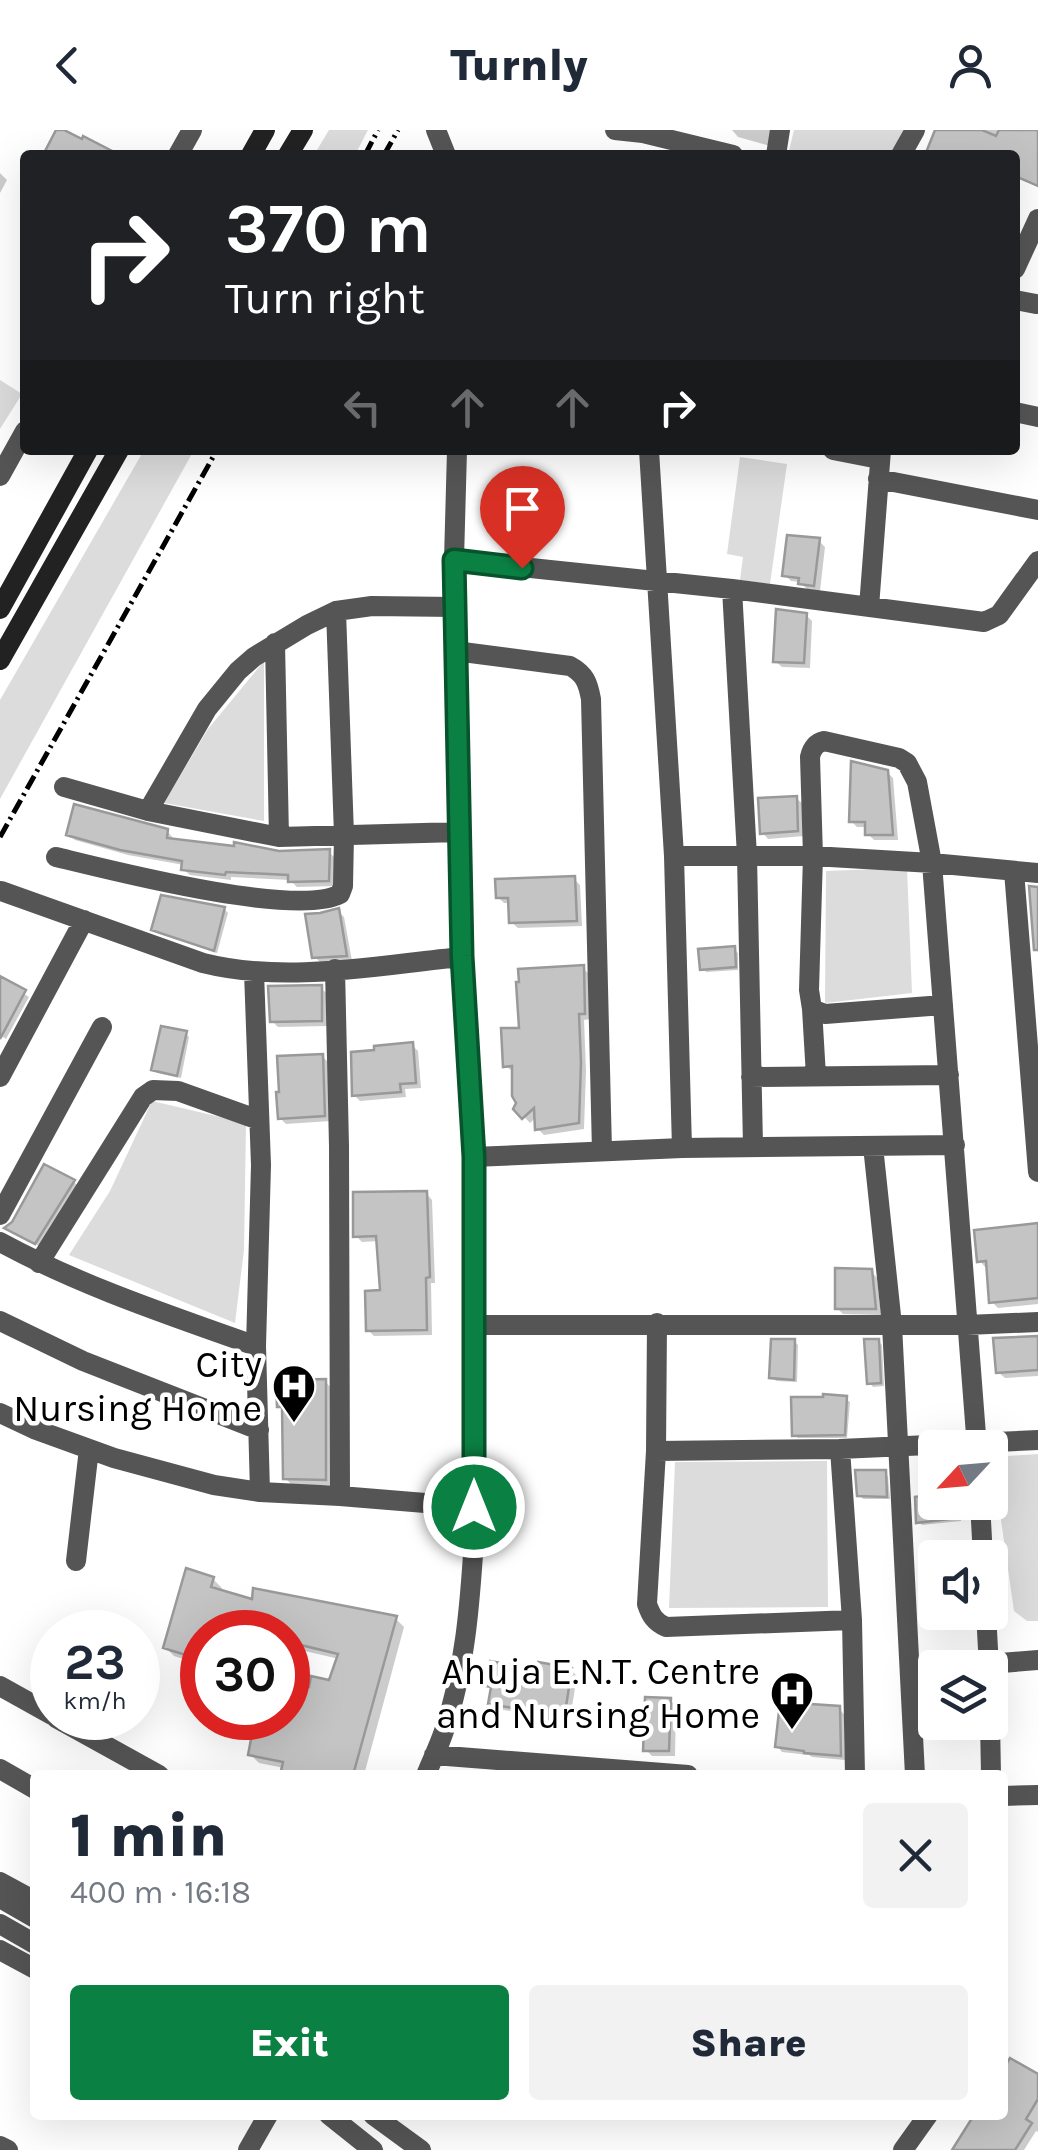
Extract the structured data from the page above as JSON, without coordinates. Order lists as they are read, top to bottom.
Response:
{
  "places": {
    "hospital": ["City Nursing Home", "Ahuja E.N.T. Centre and Nursing Home"]
  },
  "north": "bottom left",
  "page": {
    "header": "Turnly",
    "turn": ["370 m", "Turn right"],
    "speed": "23 km/h",
    "limit": "30",
    "heading": ["1 min", "400 m · 16:18"],
    "buttons": ["Exit", "Share"]
  }
}
